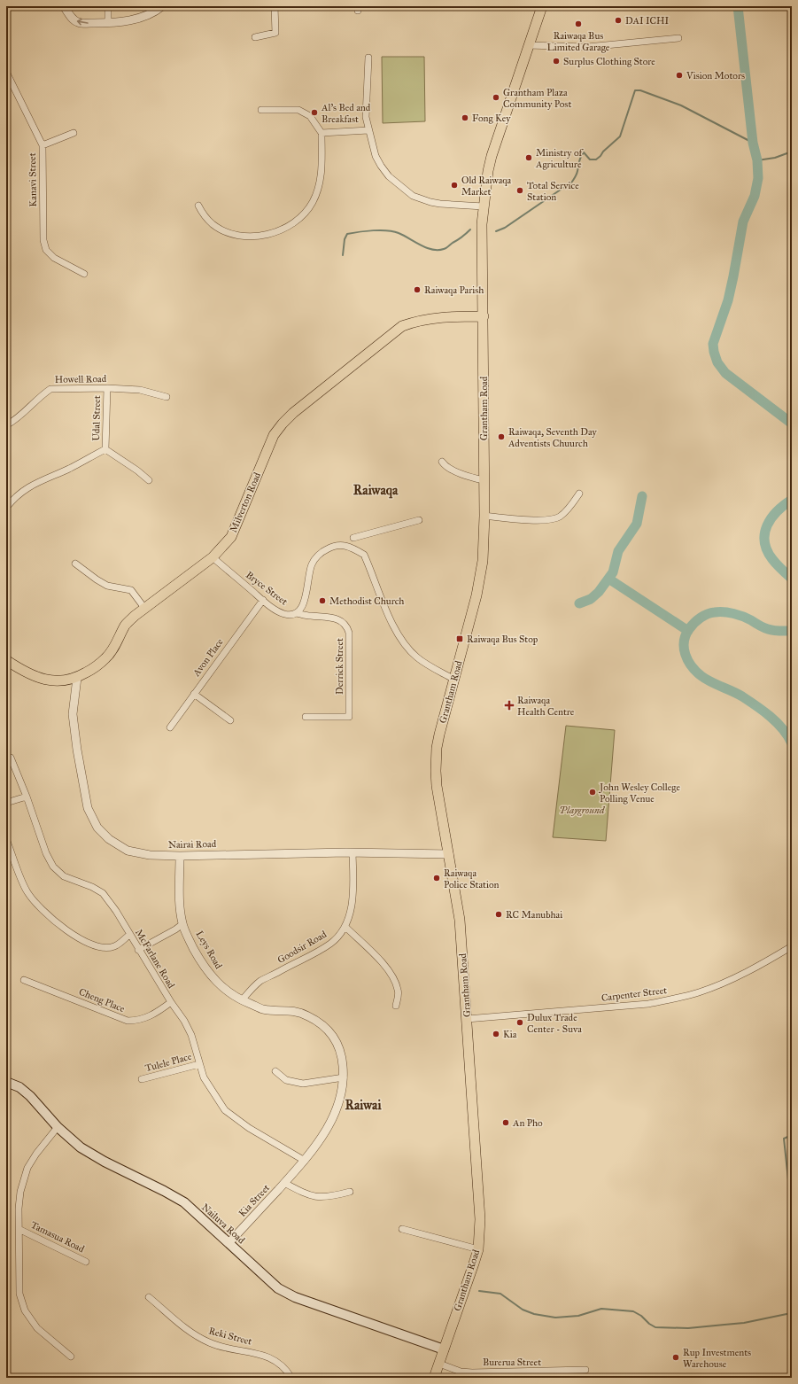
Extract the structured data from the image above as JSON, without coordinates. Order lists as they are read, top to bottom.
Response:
{
  "streets": {
    "main road": ["Grantham Road", "Milverton Road", "Nailuva Road"],
    "street": [
      "Kanavi Street",
      "Howell Road",
      "Udal Street",
      "Bryce Street",
      "Avon Place",
      "Derrick Street",
      "Nairai Road",
      "Goodsir Road",
      "Leys Road",
      "McFarlane Road",
      "Carpenter Street",
      "Cheng Place",
      "Tulele Place",
      "Kia Street",
      "Tamasua Road",
      "Reki Street",
      "Burerua Street"
    ]
  },
  "crossings": [
    ["Howell Road", "Udal Street"],
    ["Grantham Road", "Milverton Road"],
    ["Grantham Road", "Bryce Street"],
    ["Grantham Road", "Nairai Road"],
    ["Grantham Road", "Carpenter Street"],
    ["Grantham Road", "Nailuva Road"],
    ["Grantham Road", "Burerua Street"],
    ["Milverton Road", "Bryce Street"],
    ["Milverton Road", "Nairai Road"],
    ["Bryce Street", "Avon Place"],
    ["Bryce Street", "Derrick Street"],
    ["Nairai Road", "Goodsir Road"],
    ["Nairai Road", "Leys Road"],
    ["Goodsir Road", "Leys Road"],
    ["Leys Road", "McFarlane Road"],
    ["Leys Road", "Kia Street"],
    ["McFarlane Road", "Cheng Place"],
    ["McFarlane Road", "Tulele Place"],
    ["Kia Street", "Nailuva Road"]
  ],
  "districts": ["Raiwaqa", "Raiwai"],
  "parks": ["Playground"],
  "places": {
    "other": [
      "DAI ICHI",
      "Raiwaqa Bus Limited Garage",
      "Surplus Clothing Store",
      "Vision Motors",
      "Grantham Plaza Community Post",
      "Al's Bed and Breakfast",
      "Fong Key",
      "Ministry of Agriculture",
      "Old Raiwaqa Market",
      "Total Service Station",
      "Raiwaqa Parish",
      "Raiwaqa, Seventh Day Adventists Chuurch",
      "Methodist Church",
      "John Wesley College Polling Venue",
      "Raiwaqa Police Station",
      "RC Manubhai",
      "Dulux Trade Center - Suva",
      "Kia",
      "An Pho",
      "Rup Investments Warehouse"
    ],
    "transit": ["Raiwaqa Bus Stop"],
    "health": ["Raiwaqa Health Centre"]
  }
}
